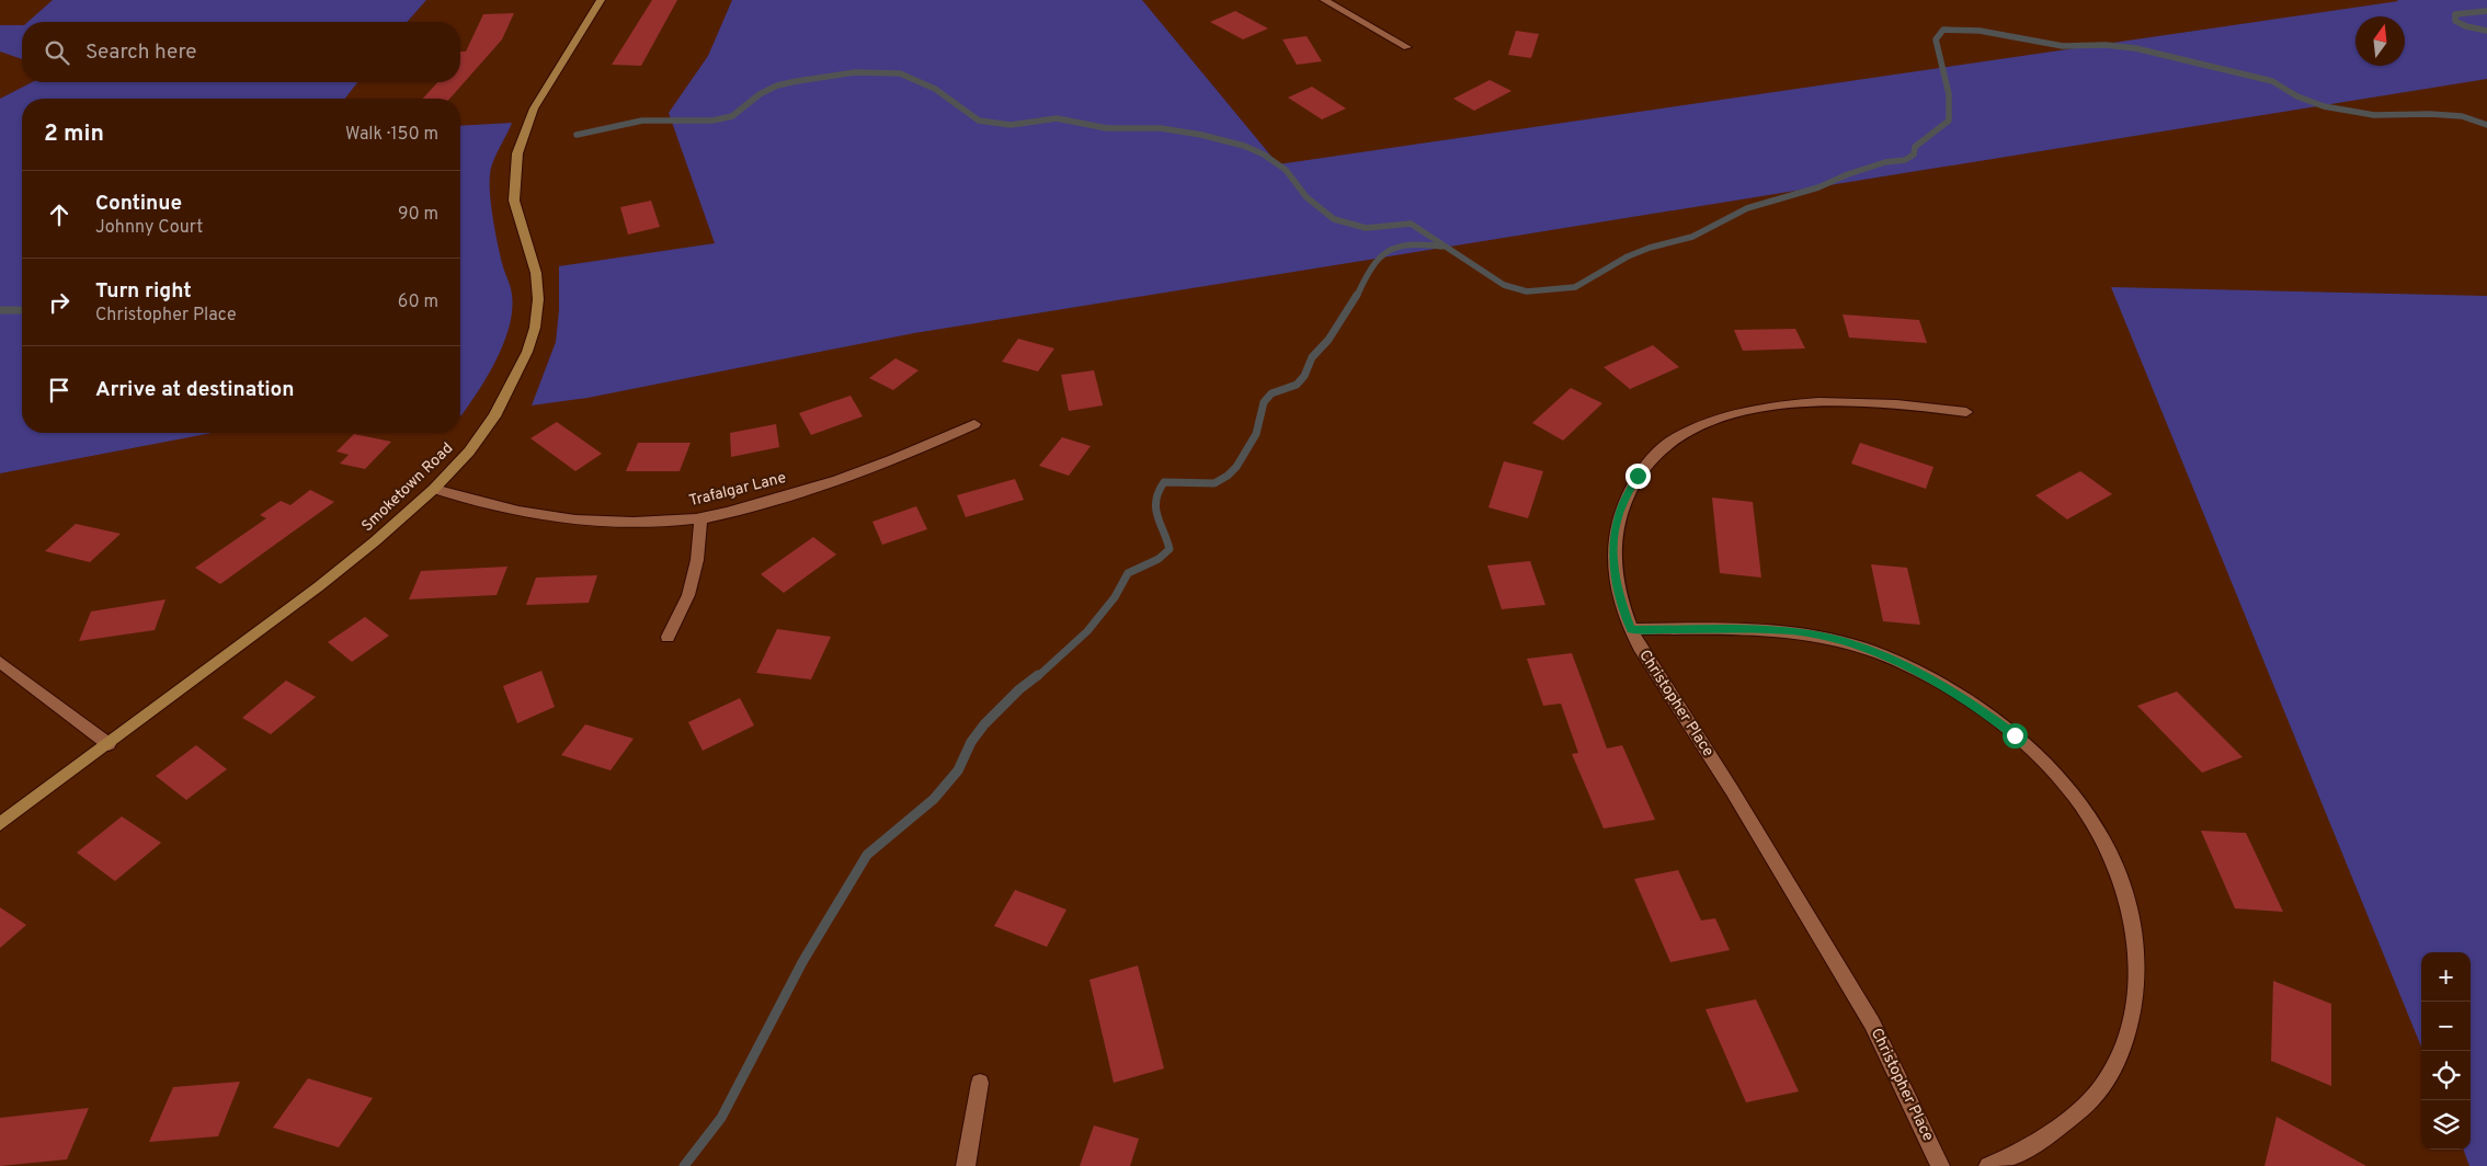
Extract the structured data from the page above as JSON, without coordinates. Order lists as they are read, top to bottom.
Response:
{
  "streets": {
    "main road": ["Smoketown Road"],
    "street": ["Trafalgar Lane", "Christopher Place"]
  },
  "crossings": [
    ["Smoketown Road", "Trafalgar Lane"]
  ],
  "north": "top",
  "page": {
    "search": "Search here",
    "heading": ["2 min", "Walk · 150 m"],
    "list": [
      ["Continue", "Johnny Court", "90 m"],
      ["Turn right", "Christopher Place", "60 m"],
      "Arrive at destination"
    ],
    "map_buttons": ["+", "−"]
  }
}
